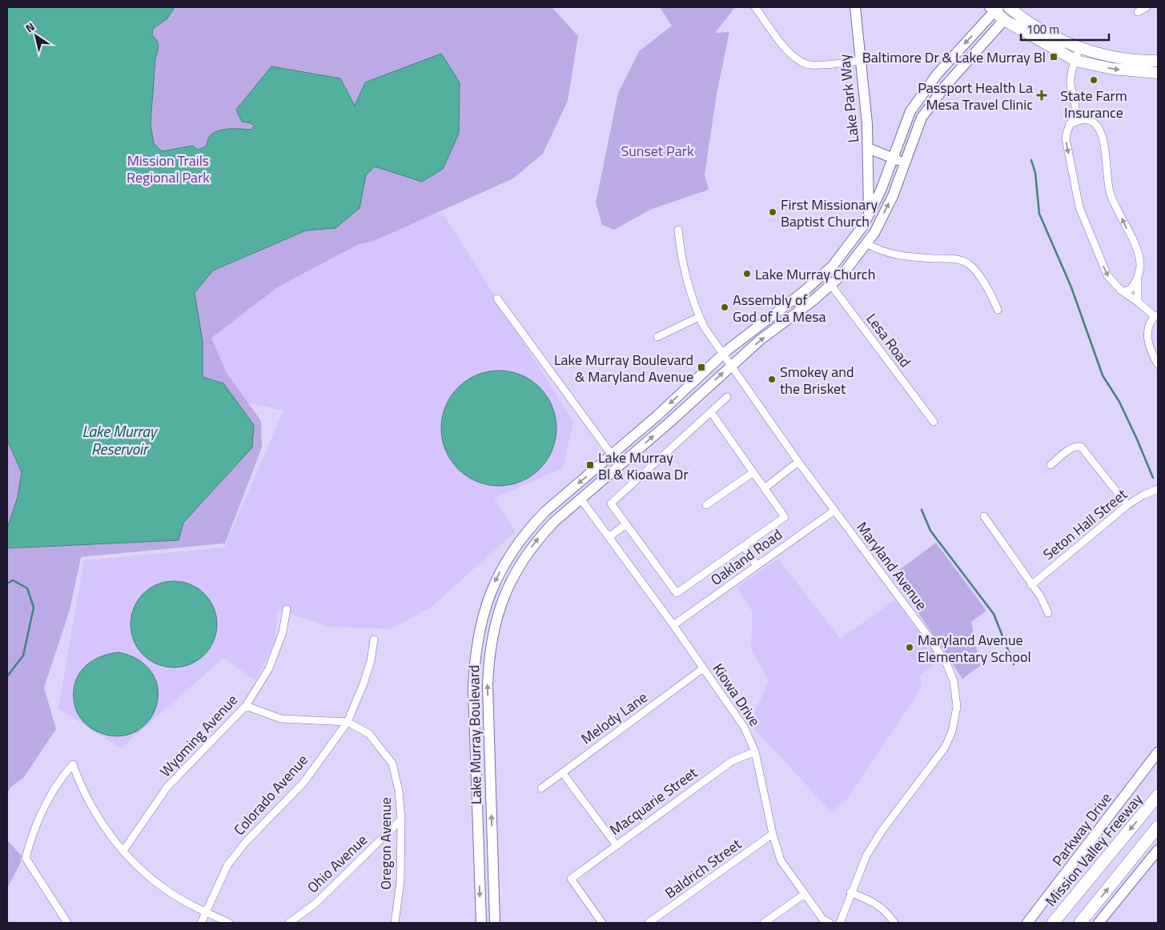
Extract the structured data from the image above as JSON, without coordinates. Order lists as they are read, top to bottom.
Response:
{
  "streets": {
    "highway": ["Mission Valley Freeway"],
    "main road": ["Lake Park Way", "Lake Murray Boulevard", "Parkway Drive"],
    "street": [
      "Lesa Road",
      "Seton Hall Street",
      "Oakland Road",
      "Maryland Avenue",
      "Kiowa Drive",
      "Melody Lane",
      "Wyoming Avenue",
      "Colorado Avenue",
      "Macquarie Street",
      "Oregon Avenue",
      "Ohio Avenue",
      "Baldrich Street"
    ]
  },
  "crossings": [
    ["Lake Park Way", "Lake Murray Boulevard"],
    ["Lesa Road", "Lake Murray Boulevard"],
    ["Oakland Road", "Maryland Avenue"],
    ["Oakland Road", "Kiowa Drive"],
    ["Maryland Avenue", "Lake Murray Boulevard"],
    ["Kiowa Drive", "Melody Lane"],
    ["Kiowa Drive", "Lake Murray Boulevard"],
    ["Kiowa Drive", "Macquarie Street"],
    ["Kiowa Drive", "Baldrich Street"],
    ["Wyoming Avenue", "Oregon Avenue"],
    ["Colorado Avenue", "Oregon Avenue"],
    ["Oregon Avenue", "Ohio Avenue"]
  ],
  "water": ["Lake Murray Reservoir"],
  "parks": ["Sunset Park", "Mission Trails Regional Park"],
  "places": {
    "transit": ["Baltimore Dr & Lake Murray Bl", "Lake Murray Boulevard & Maryland Avenue", "Lake Murray Bl & Kioawa Dr"],
    "other": [
      "State Farm Insurance",
      "First Missionary Baptist Church",
      "Lake Murray Church",
      "Assembly of God of La Mesa",
      "Smokey and the Brisket",
      "Maryland Avenue Elementary School"
    ],
    "health": ["Passport Health La Mesa Travel Clinic"]
  },
  "scale_bar": "100 m",
  "north": "top left"
}
